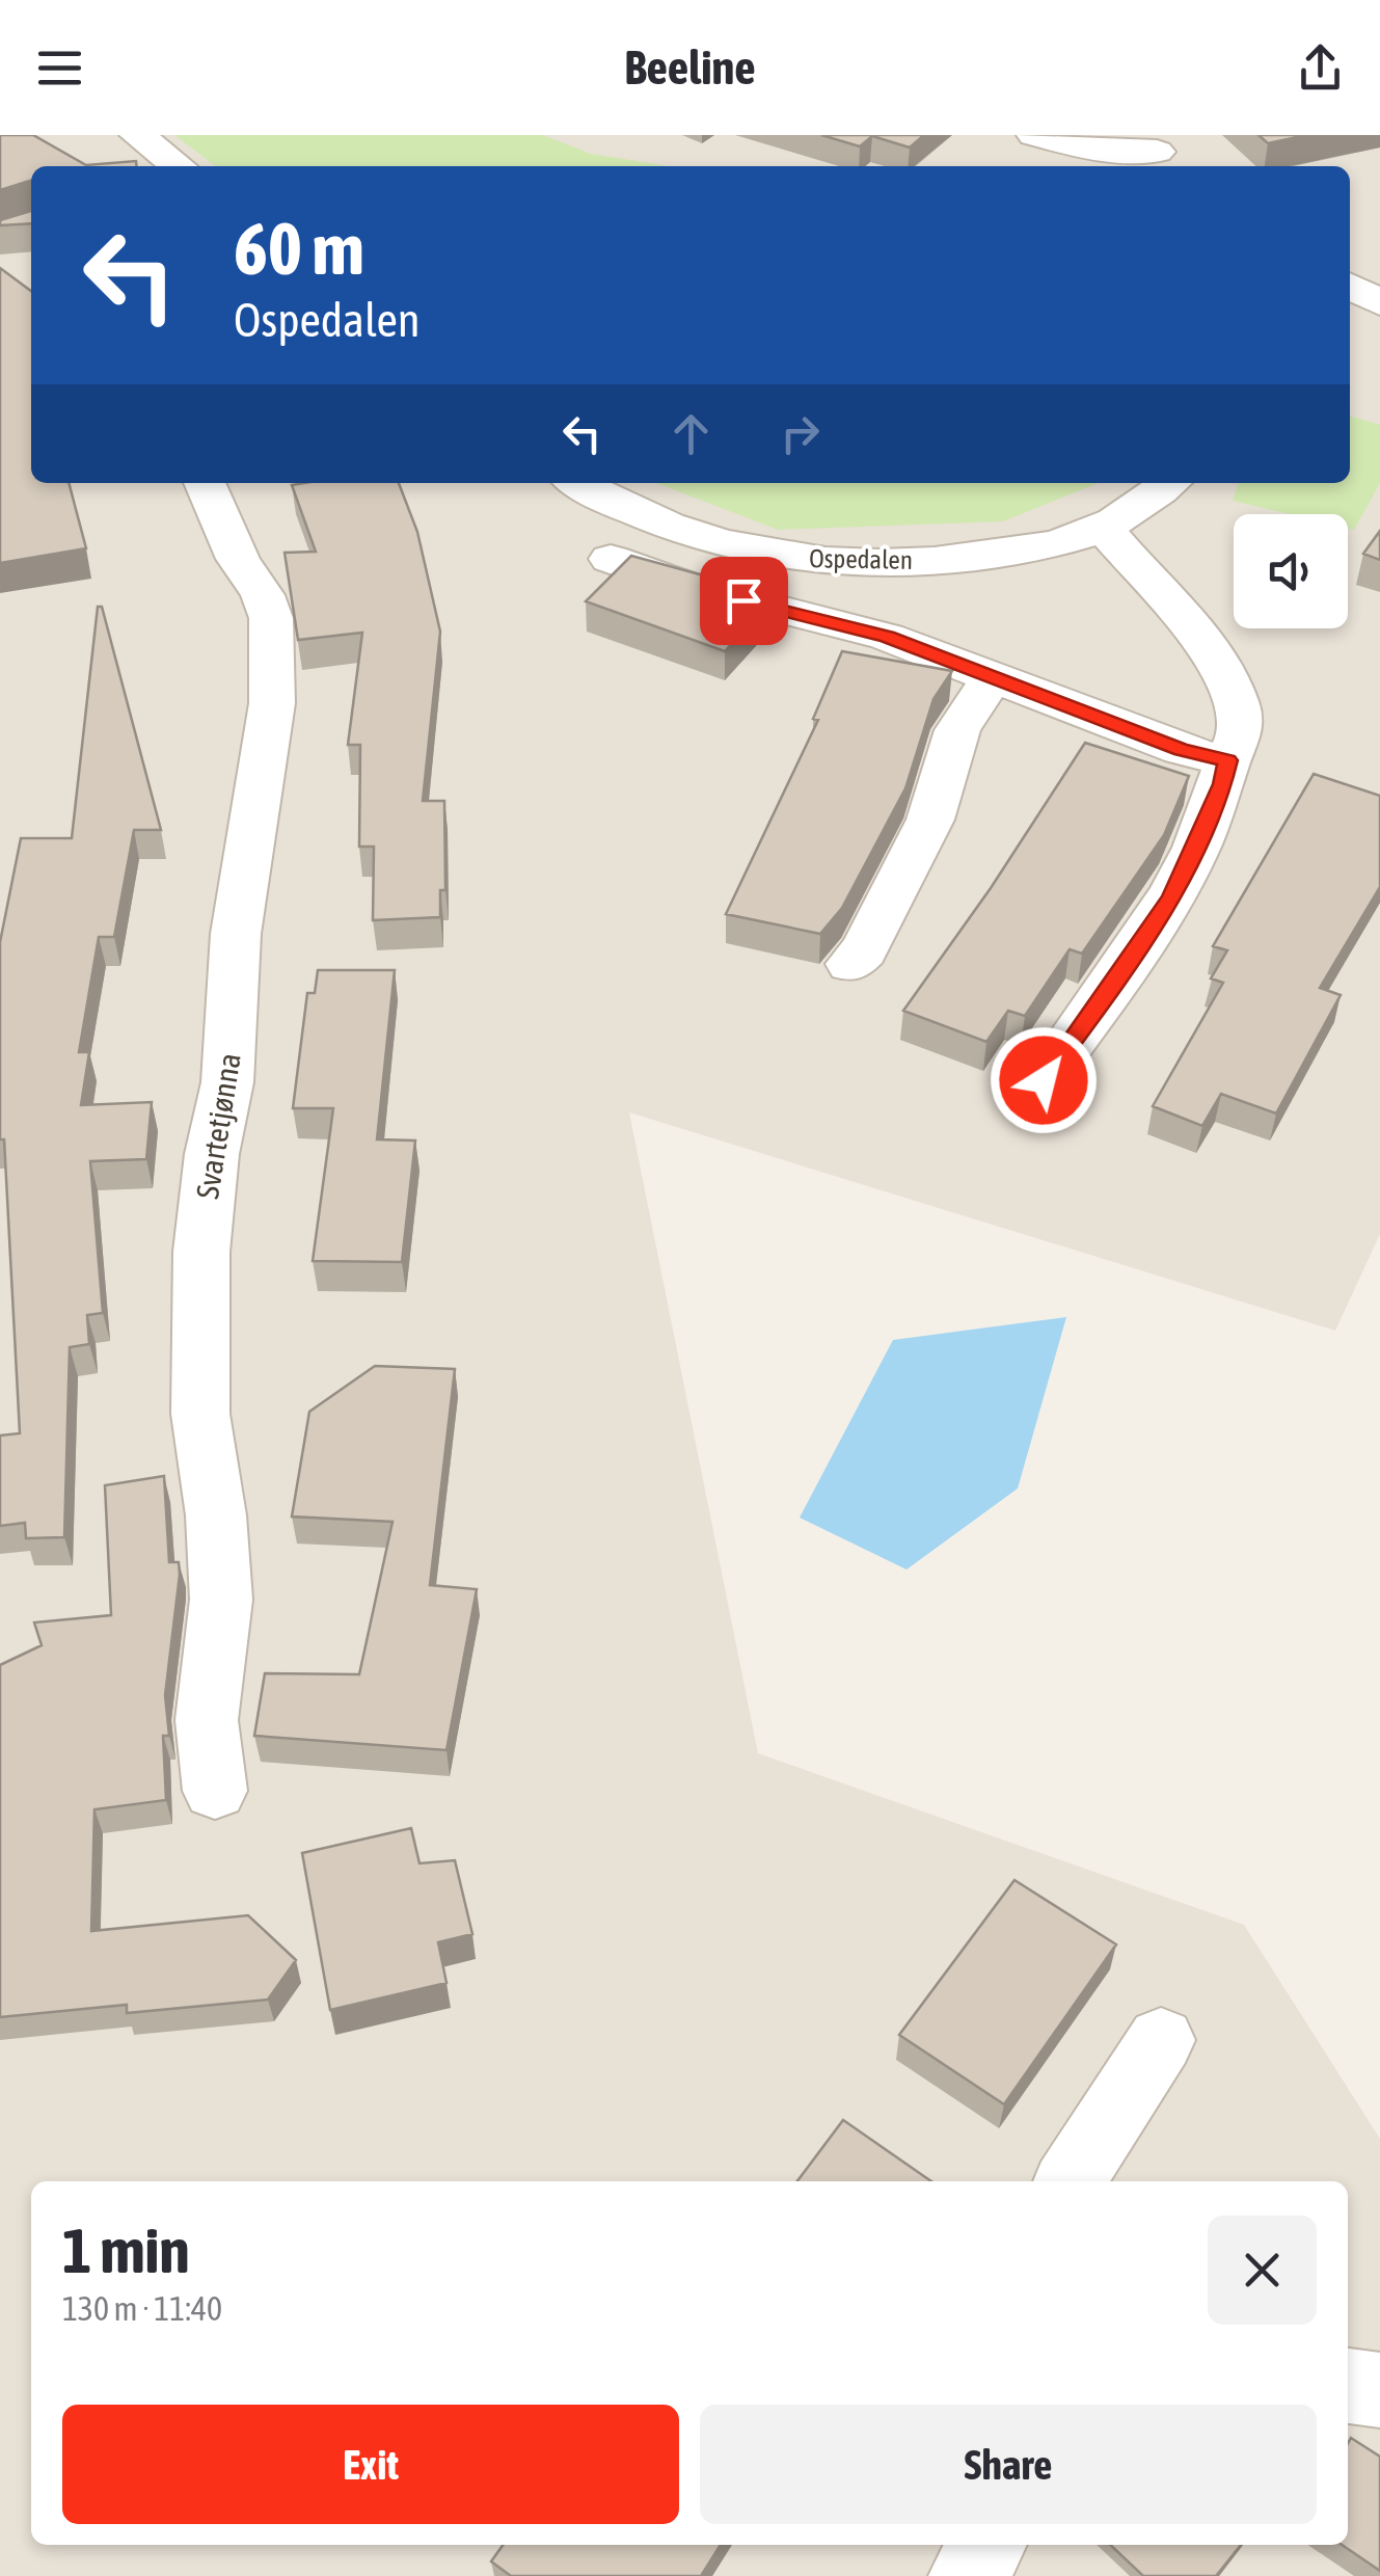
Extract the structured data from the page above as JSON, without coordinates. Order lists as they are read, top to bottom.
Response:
{
  "streets": {
    "street": ["Ospedalen", "Svartetjønna"]
  },
  "page": {
    "header": "Beeline",
    "turn": ["60 m", "Ospedalen"],
    "heading": ["1 min", "130 m · 11:40"],
    "buttons": ["Exit", "Share"]
  }
}
